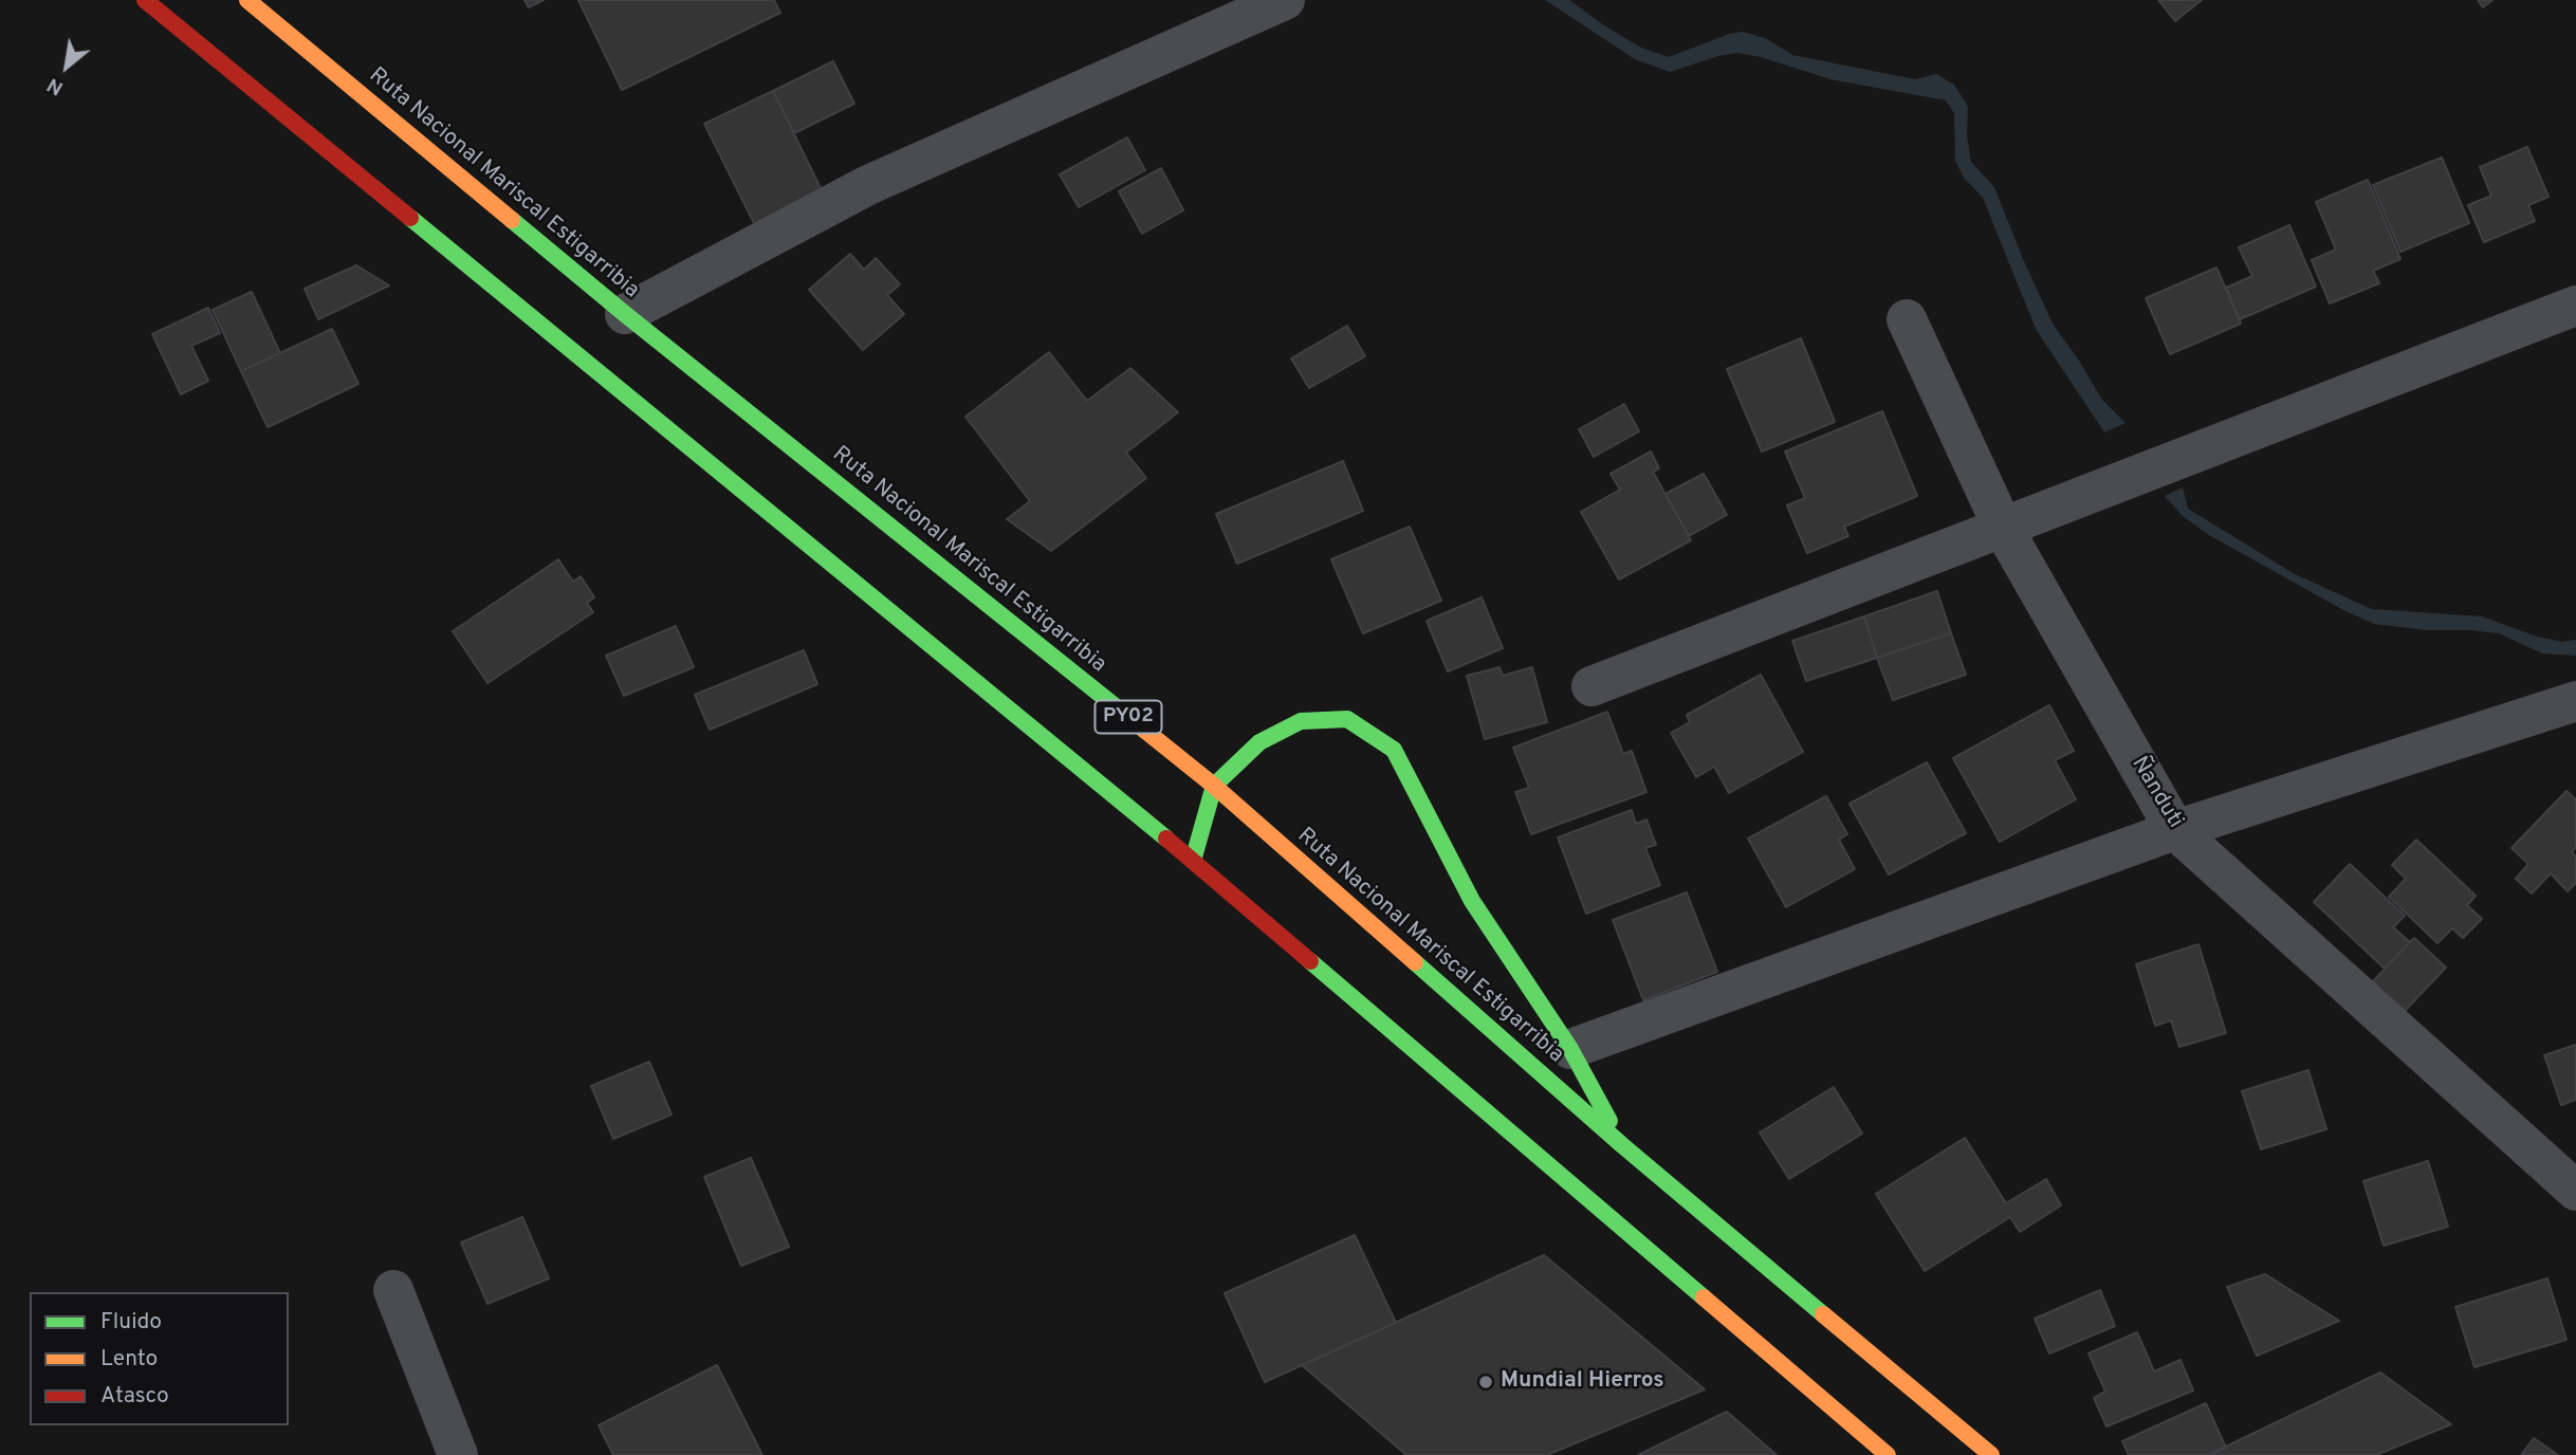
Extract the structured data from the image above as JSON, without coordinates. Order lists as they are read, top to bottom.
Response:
{
  "streets": {
    "highway": ["Ruta Nacional Mariscal Estigarribia", "PY02"],
    "street": ["Ñanduti"]
  },
  "places": ["Mundial Hierros"],
  "legend": ["Fluido", "Lento", "Atasco"],
  "north": "bottom left"
}
